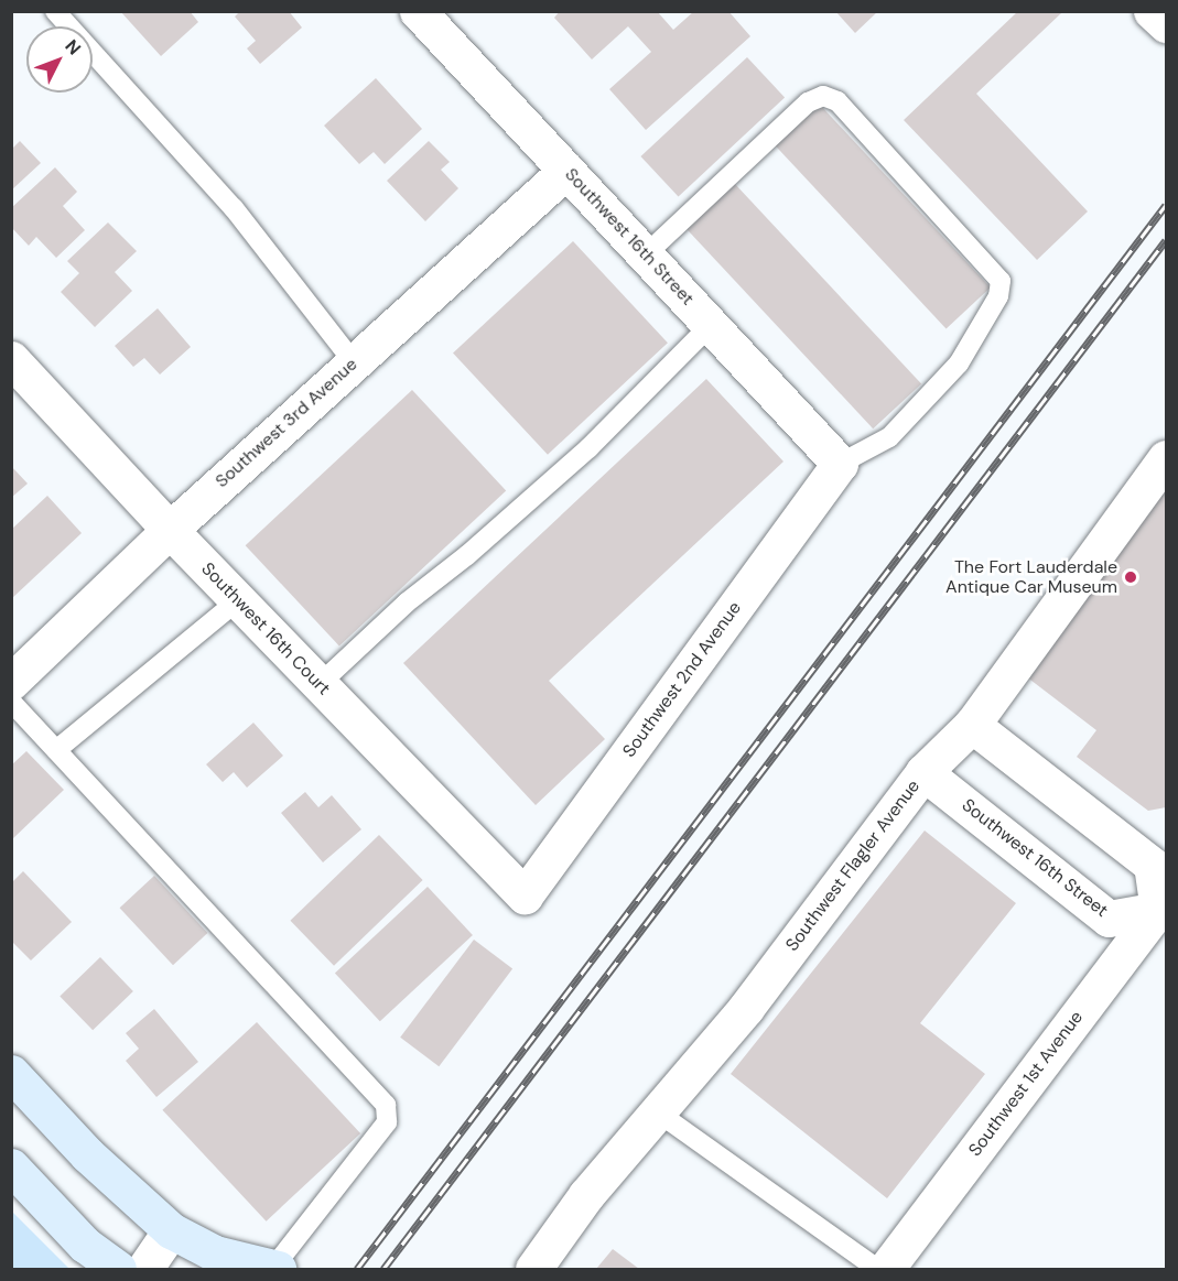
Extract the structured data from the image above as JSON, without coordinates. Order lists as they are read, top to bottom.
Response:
{
  "streets": {
    "street": [
      "Southwest 16th Street",
      "Southwest 3rd Avenue",
      "Southwest 16th Court",
      "Southwest 2nd Avenue",
      "Southwest Flagler Avenue",
      "Southwest 1st Avenue"
    ]
  },
  "crossings": [
    ["Southwest 16th Street", "Southwest 3rd Avenue"],
    ["Southwest 16th Street", "Southwest 2nd Avenue"],
    ["Southwest 16th Street", "Southwest Flagler Avenue"],
    ["Southwest 16th Street", "Southwest 1st Avenue"],
    ["Southwest 3rd Avenue", "Southwest 16th Court"],
    ["Southwest 16th Court", "Southwest 2nd Avenue"]
  ],
  "places": ["The Fort Lauderdale Antique Car Museum"],
  "north": "top right"
}
